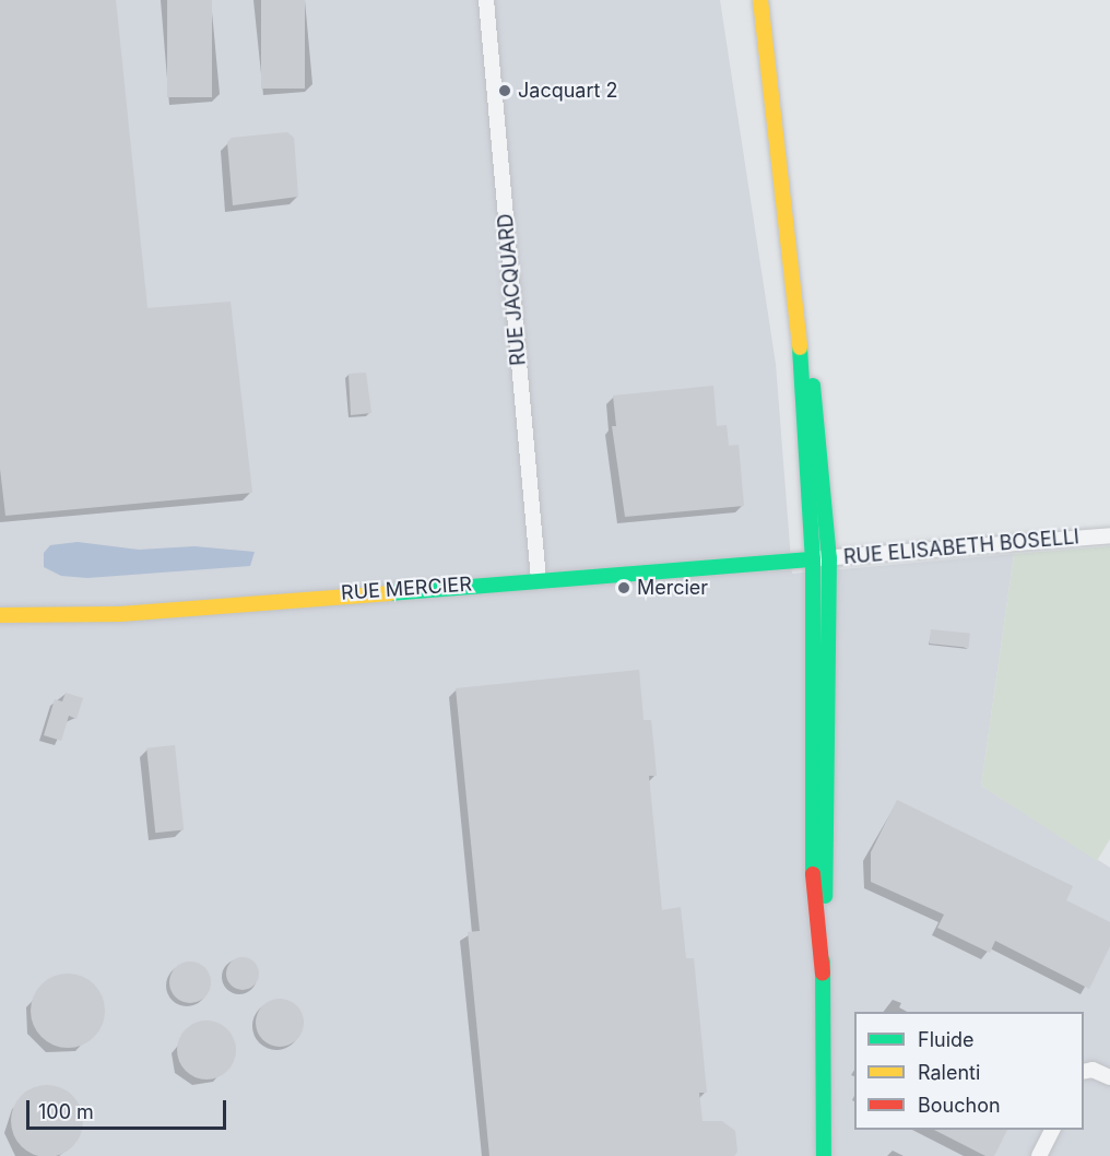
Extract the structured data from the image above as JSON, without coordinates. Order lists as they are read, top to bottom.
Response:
{
  "streets": {
    "main road": ["RUE MERCIER"],
    "street": ["RUE JACQUARD", "RUE ELISABETH BOSELLI"]
  },
  "crossings": [
    ["RUE JACQUARD", "RUE MERCIER"],
    ["RUE ELISABETH BOSELLI", "RUE MERCIER"]
  ],
  "places": ["Jacquart 2", "Mercier"],
  "legend": ["Fluide", "Ralenti", "Bouchon"],
  "scale_bar": "100 m"
}
